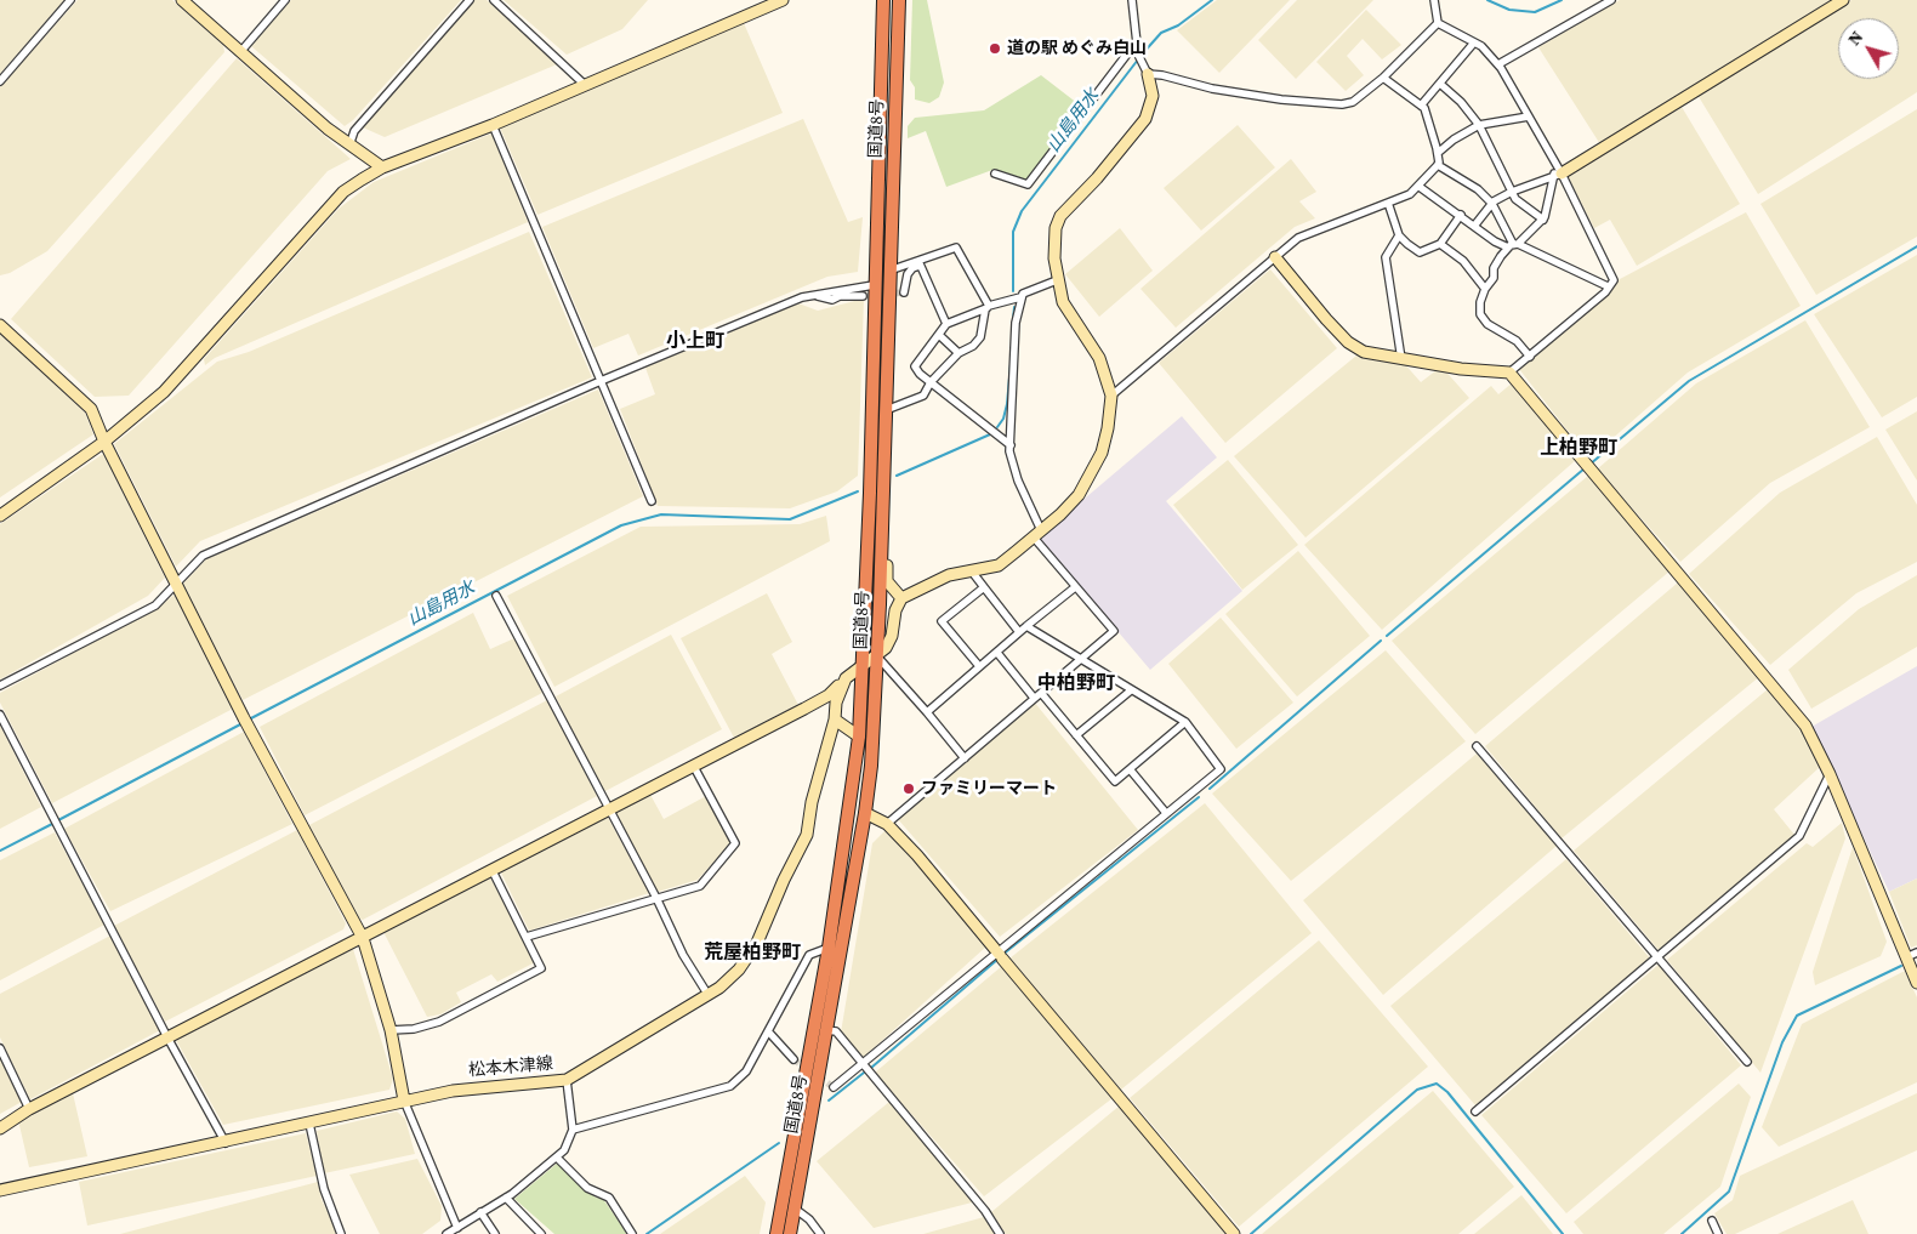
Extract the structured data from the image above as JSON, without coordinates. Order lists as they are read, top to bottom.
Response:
{
  "streets": {
    "highway": ["国道8号"],
    "street": ["松本木津線"]
  },
  "districts": [
    "小上町",
    "上柏野町",
    "中柏野町",
    "荒屋柏野町"
  ],
  "water": ["山島用水"],
  "places": ["道の駅 めぐみ白山", "ファミリーマート"],
  "north": "top left"
}
